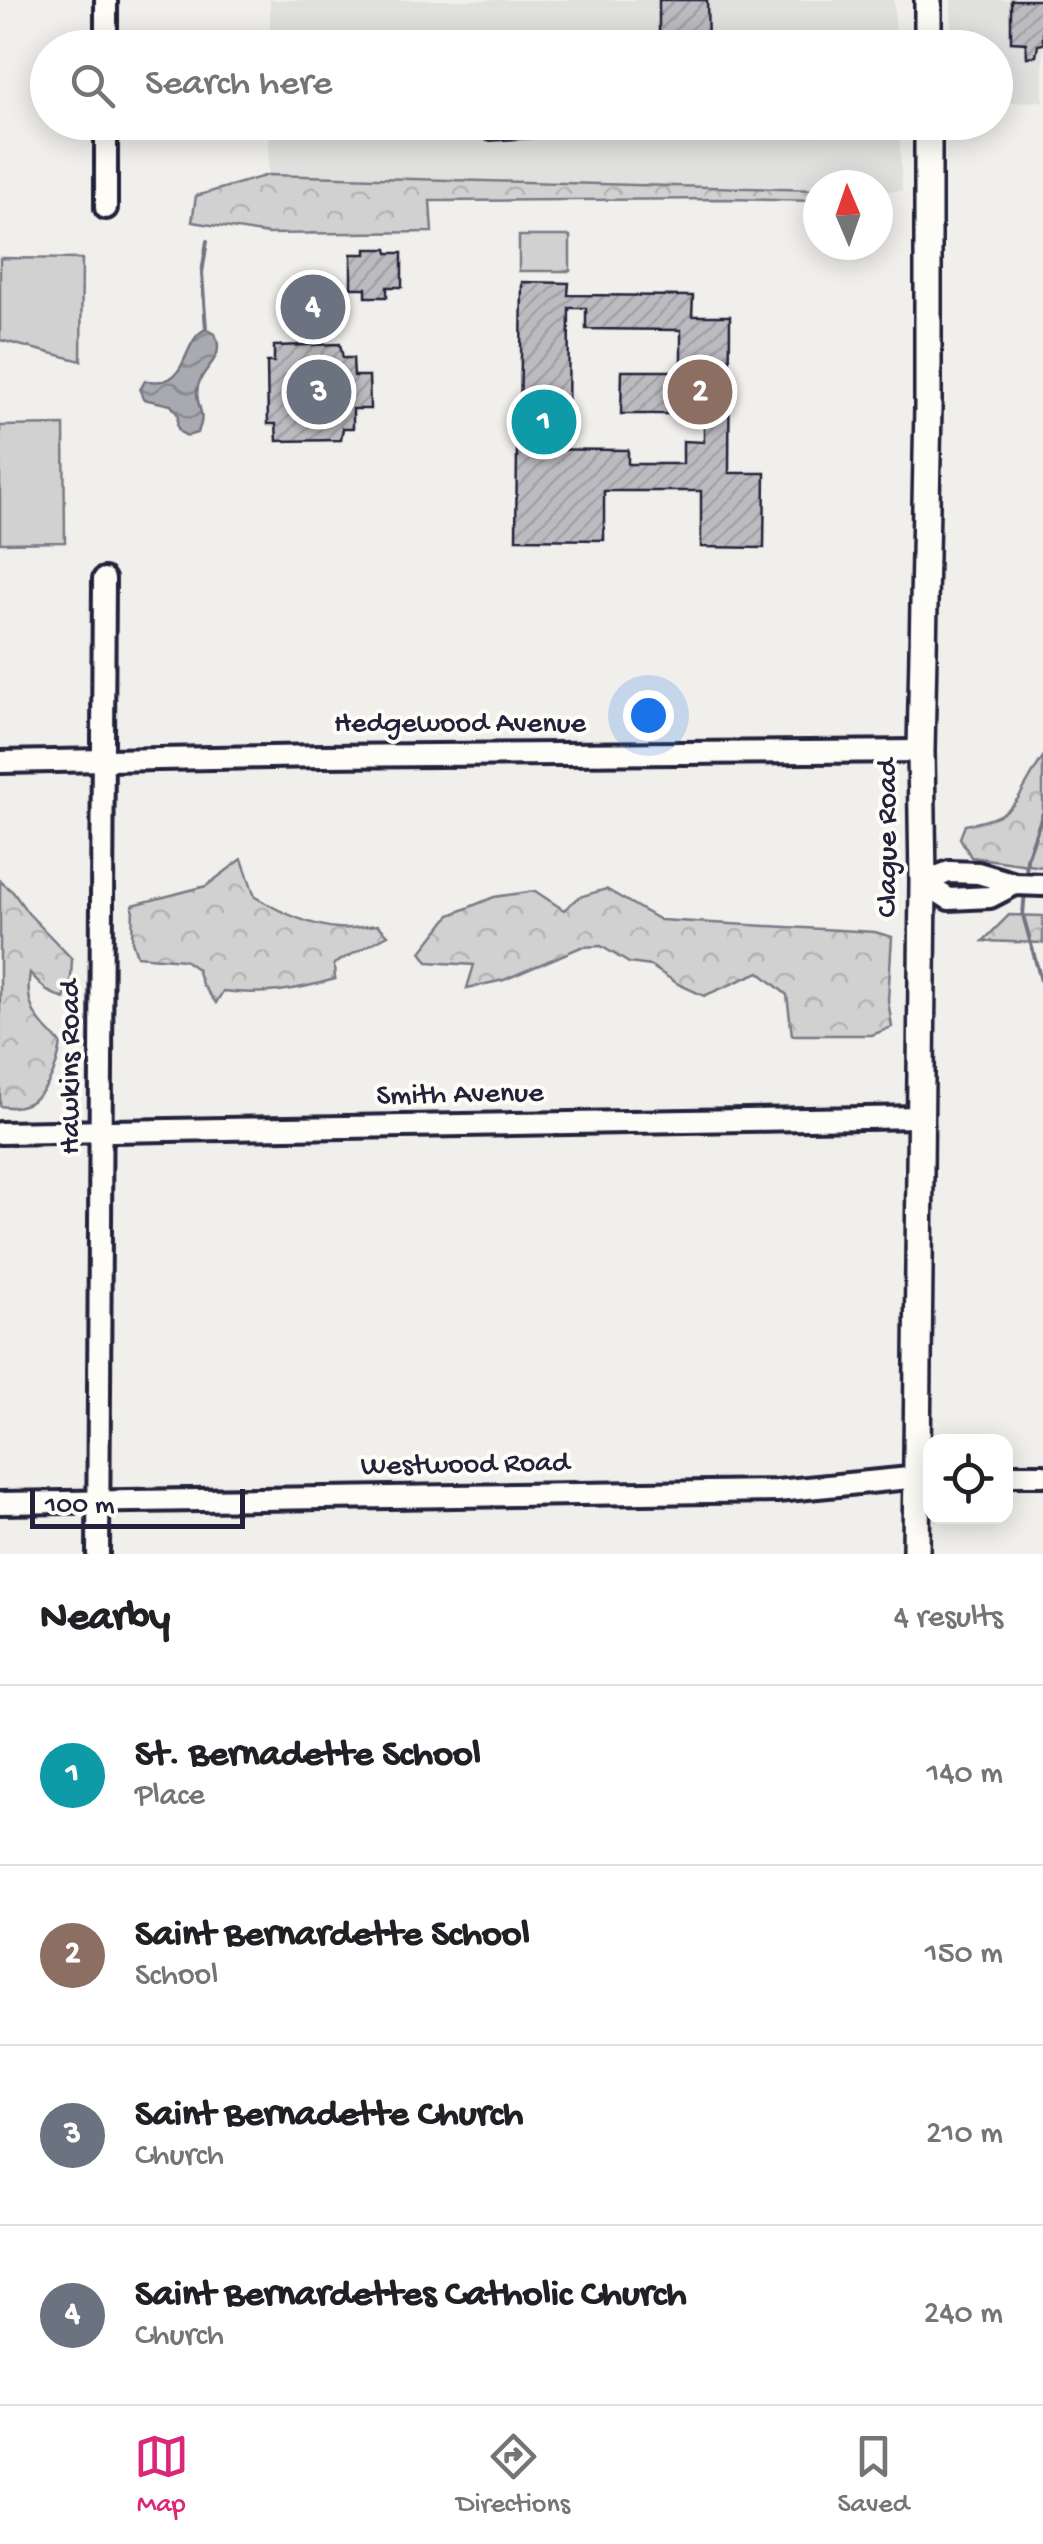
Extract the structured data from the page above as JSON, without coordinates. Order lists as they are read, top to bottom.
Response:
{
  "streets": {
    "main road": ["Clague Road"],
    "street": [
      "Hedgewood Avenue",
      "Hawkins Road",
      "Smith Avenue",
      "Westwood Road"
    ]
  },
  "crossings": [
    ["Hedgewood Avenue", "Clague Road"],
    ["Hedgewood Avenue", "Hawkins Road"],
    ["Clague Road", "Smith Avenue"],
    ["Clague Road", "Westwood Road"],
    ["Hawkins Road", "Smith Avenue"],
    ["Hawkins Road", "Westwood Road"]
  ],
  "scale_bar": "100 m",
  "north": "top",
  "page": {
    "search": "Search here",
    "pins": [
      "4",
      "2",
      "3",
      "1"
    ],
    "scale": "100 m",
    "heading": ["Nearby", "4 results"],
    "list": [
      {
        "mark": "1",
        "name": "St. Bernadette School",
        "note": "Place",
        "value": "140 m"
      },
      {
        "mark": "2",
        "name": "Saint Bernardette School",
        "note": "School",
        "value": "150 m"
      },
      {
        "mark": "3",
        "name": "Saint Bernadette Church",
        "note": "Church",
        "value": "210 m"
      },
      {
        "mark": "4",
        "name": "Saint Bernardettes Catholic Church",
        "note": "Church",
        "value": "240 m"
      }
    ],
    "nav": ["Map", "Directions", "Saved"]
  }
}
